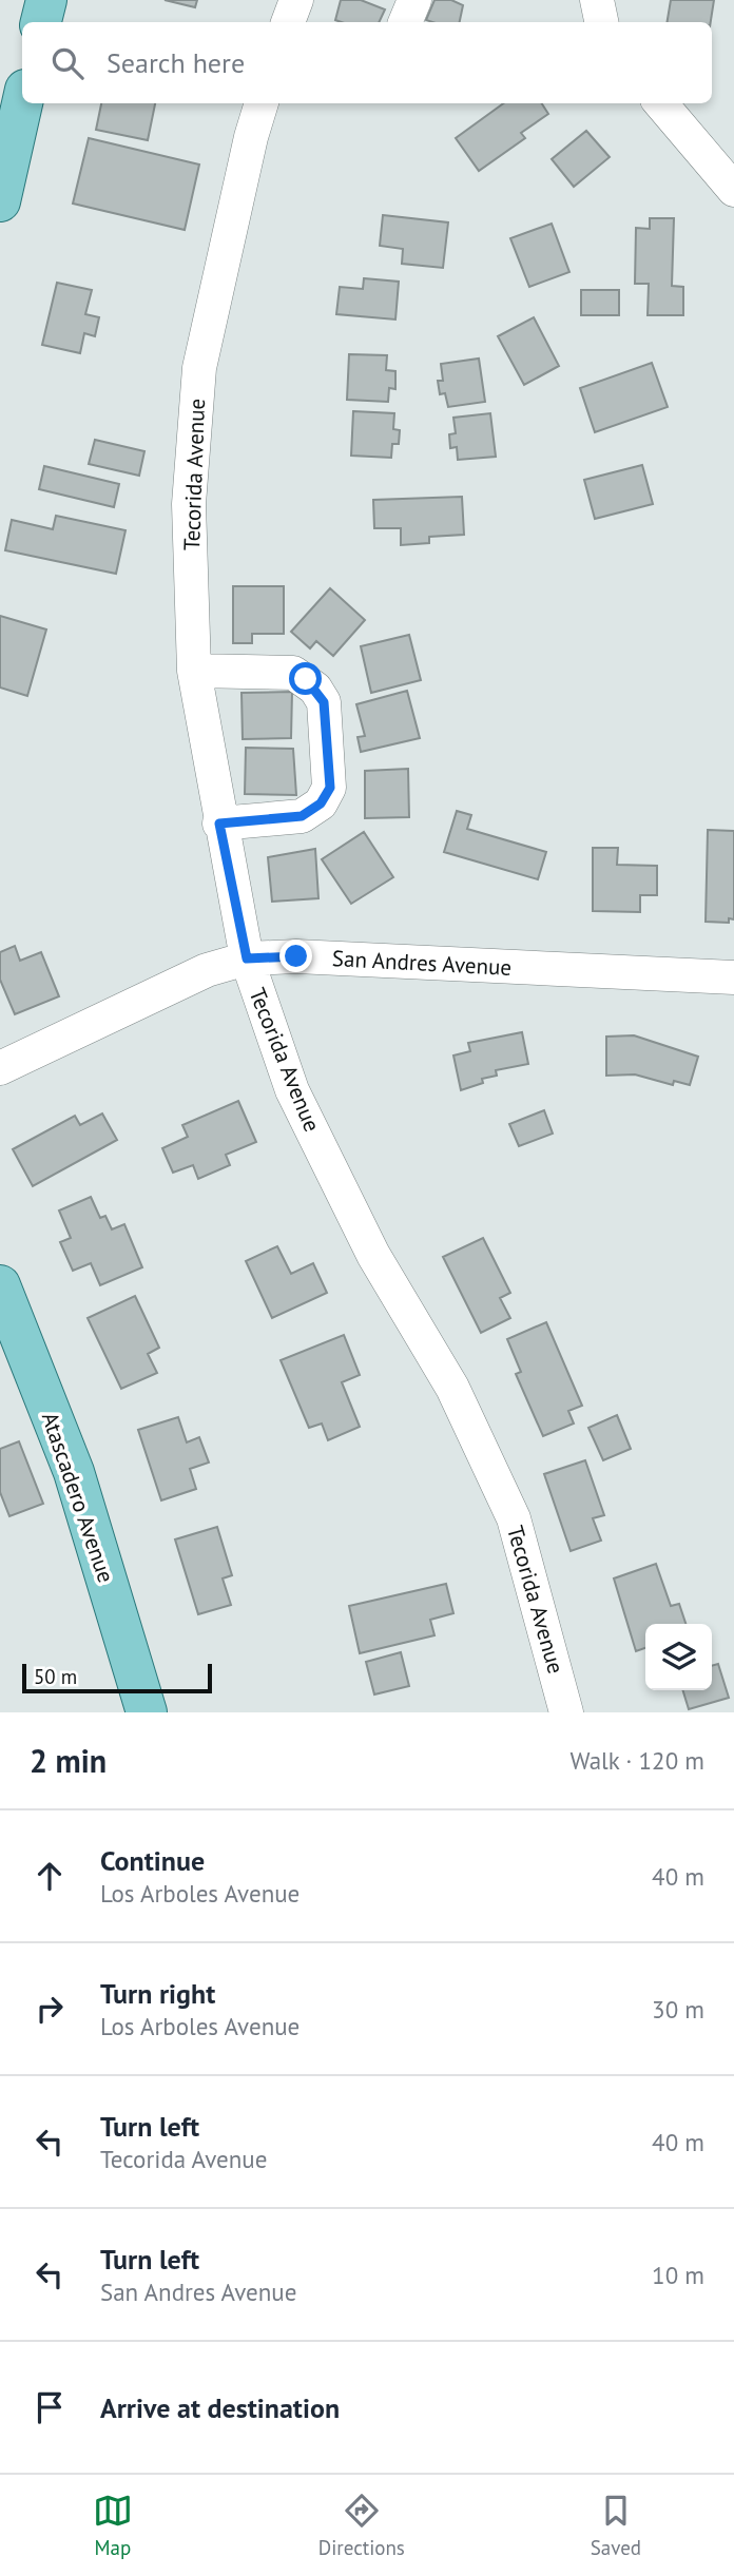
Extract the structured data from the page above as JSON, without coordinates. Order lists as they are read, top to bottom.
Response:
{
  "streets": {
    "main road": ["Atascadero Avenue"],
    "street": ["Tecorida Avenue", "San Andres Avenue"]
  },
  "crossings": [
    ["Tecorida Avenue", "San Andres Avenue"]
  ],
  "scale_bar": "50 m",
  "page": {
    "search": "Search here",
    "scale": "50 m",
    "heading": ["2 min", "Walk · 120 m"],
    "list": [
      ["Continue", "Los Arboles Avenue", "40 m"],
      ["Turn right", "Los Arboles Avenue", "30 m"],
      ["Turn left", "Tecorida Avenue", "40 m"],
      ["Turn left", "San Andres Avenue", "10 m"],
      "Arrive at destination"
    ],
    "nav": ["Map", "Directions", "Saved"]
  }
}
